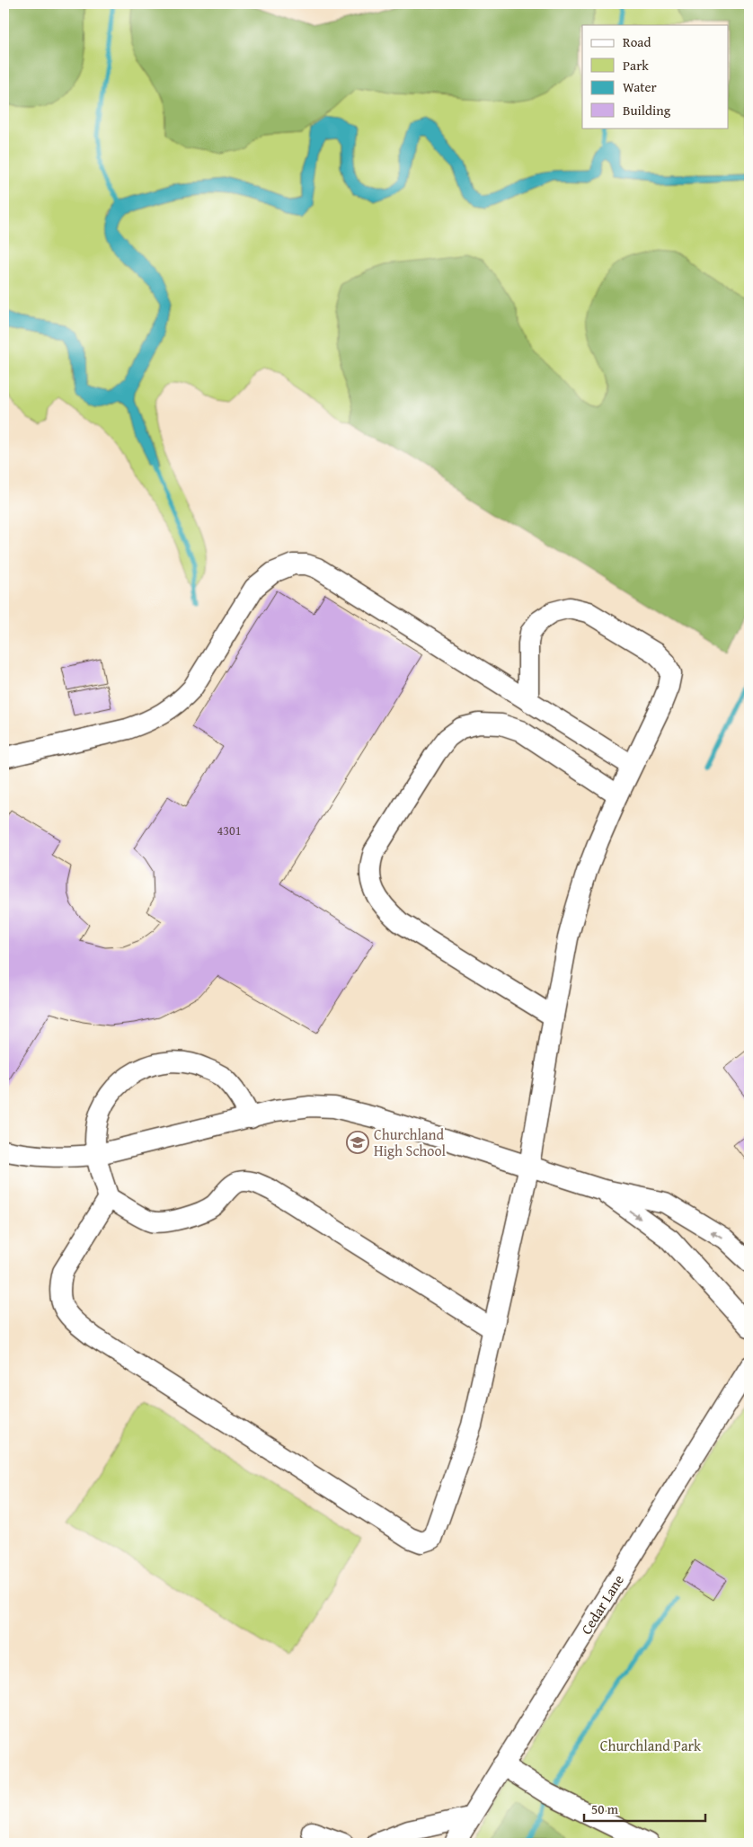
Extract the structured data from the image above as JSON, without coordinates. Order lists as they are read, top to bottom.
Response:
{
  "streets": {
    "street": ["Cedar Lane"]
  },
  "parks": ["Churchland Park"],
  "places": {
    "school or university": ["Churchland High School"]
  },
  "house_numbers": ["4301"],
  "legend": [
    "Road",
    "Park",
    "Water",
    "Building"
  ],
  "scale_bar": "50 m"
}
